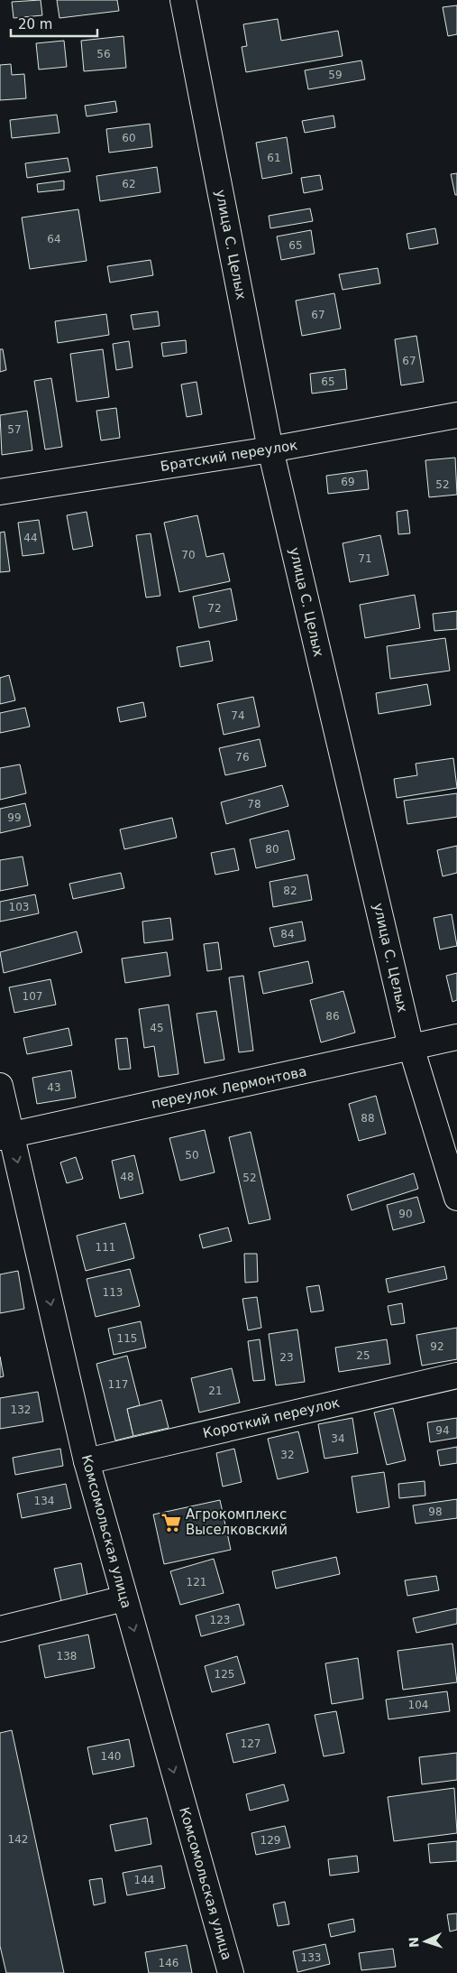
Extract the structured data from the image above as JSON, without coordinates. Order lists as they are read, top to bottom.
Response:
{
  "streets": {
    "street": [
      "улица С. Целых",
      "Братский переулок",
      "переулок Лермонтова",
      "Короткий переулок",
      "Комсомольская улица"
    ]
  },
  "crossings": [
    ["улица С. Целых", "Братский переулок"],
    ["улица С. Целых", "переулок Лермонтова"],
    ["переулок Лермонтова", "Комсомольская улица"],
    ["Короткий переулок", "Комсомольская улица"]
  ],
  "one_way": ["Комсомольская улица"],
  "places": {
    "supermarket": ["Агрокомплекс Выселковский"]
  },
  "house_numbers": [
    "56",
    "59",
    "60",
    "61",
    "62",
    "64",
    "65",
    "67",
    "67",
    "65",
    "57",
    "69",
    "52",
    "44",
    "70",
    "71",
    "72",
    "74",
    "76",
    "78",
    "99",
    "80",
    "82",
    "103",
    "84",
    "107",
    "86",
    "45",
    "43",
    "88",
    "50",
    "48",
    "52",
    "90",
    "111",
    "113",
    "115",
    "92",
    "25",
    "23",
    "117",
    "21",
    "132",
    "94",
    "34",
    "32",
    "134",
    "98",
    "121",
    "123",
    "138",
    "125",
    "104",
    "127",
    "140",
    "142",
    "129",
    "144",
    "133",
    "146"
  ],
  "scale_bar": "20 m",
  "north": "left"
}
